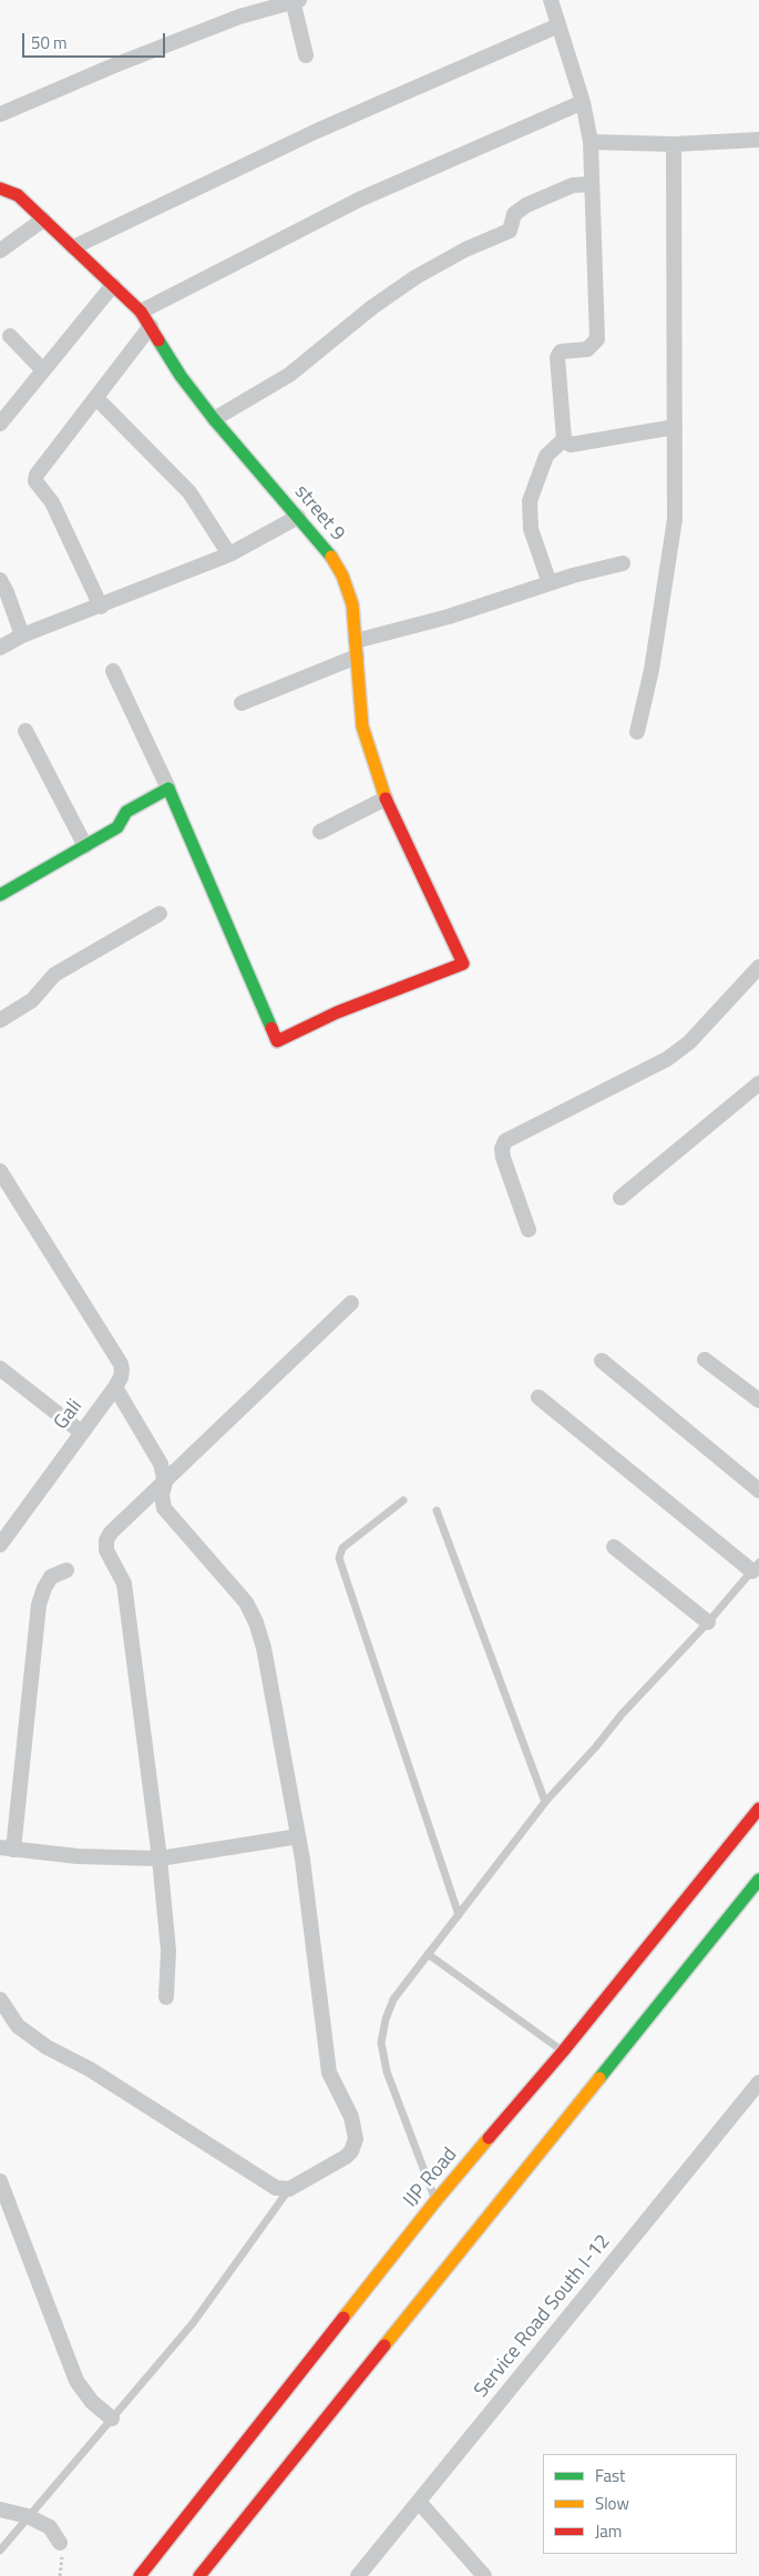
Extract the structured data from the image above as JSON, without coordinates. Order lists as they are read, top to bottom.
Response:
{
  "streets": {
    "main road": ["street 9", "IJP Road"],
    "street": ["Gali", "Service Road South I-12"]
  },
  "legend": ["Fast", "Slow", "Jam"],
  "scale_bar": "50 m"
}
